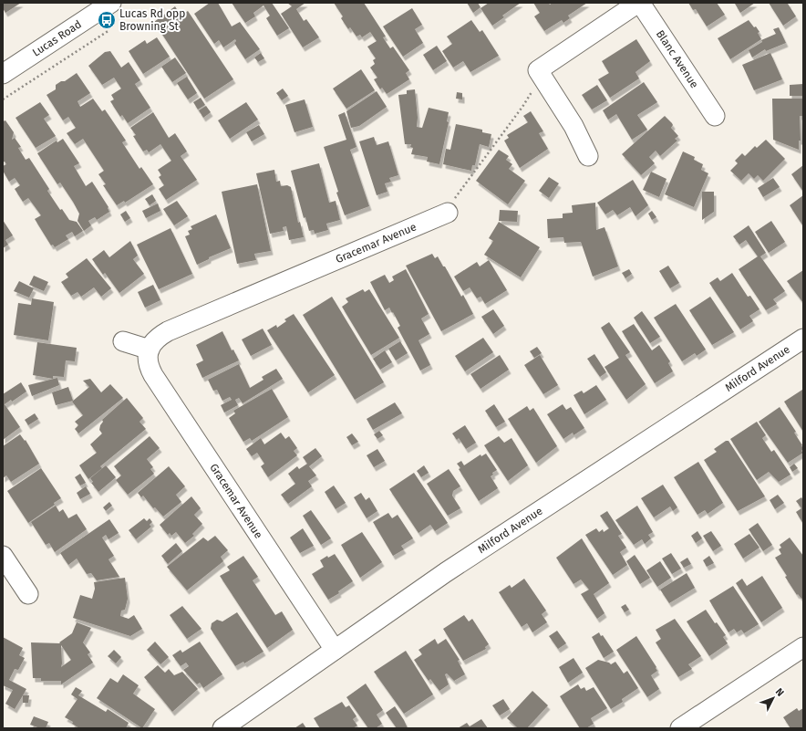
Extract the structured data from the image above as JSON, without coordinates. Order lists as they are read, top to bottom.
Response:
{
  "streets": {
    "street": [
      "Lucas Road",
      "Blanc Avenue",
      "Gracemar Avenue",
      "Milford Avenue"
    ]
  },
  "crossings": [
    ["Gracemar Avenue", "Milford Avenue"]
  ],
  "places": {
    "bus stop": ["Lucas Rd opp Browning St"]
  },
  "north": "top right"
}
